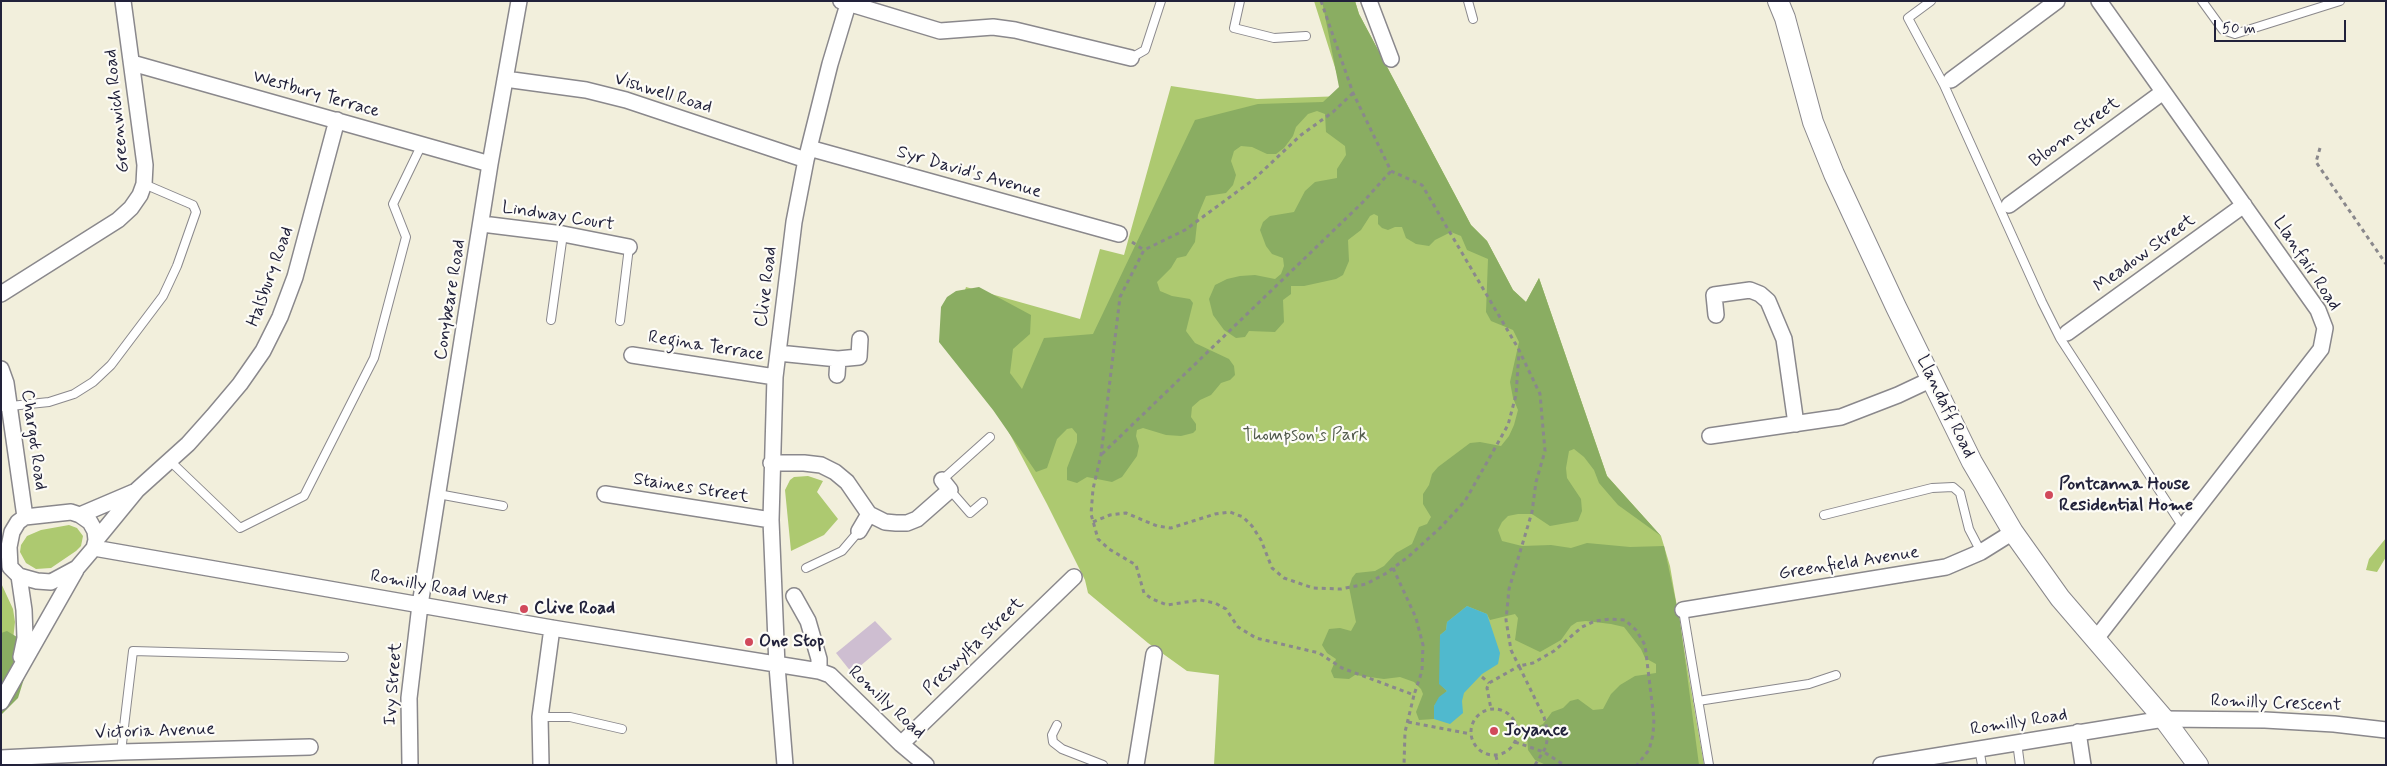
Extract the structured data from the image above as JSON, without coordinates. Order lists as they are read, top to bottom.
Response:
{
  "streets": {
    "main road": ["Llandaff Road"],
    "street": [
      "Vishwell Road",
      "Westbury Terrace",
      "Greenwich Road",
      "Bloom Street",
      "Syr David's Avenue",
      "Lindway Court",
      "Meadow Street",
      "Llanfair Road",
      "Halsbury Road",
      "Clive Road",
      "Conybeare Road",
      "Regina Terrace",
      "Chargot Road",
      "Staines Street",
      "Greenfield Avenue",
      "Romilly Road West",
      "Preswylfa Street",
      "Ivy Street",
      "Romilly Road",
      "Romilly Crescent",
      "Victoria Avenue"
    ]
  },
  "crossings": [
    ["Vishwell Road", "Syr David's Avenue"],
    ["Vishwell Road", "Clive Road"],
    ["Vishwell Road", "Conybeare Road"],
    ["Westbury Terrace", "Greenwich Road"],
    ["Westbury Terrace", "Halsbury Road"],
    ["Westbury Terrace", "Conybeare Road"],
    ["Bloom Street", "Llanfair Road"],
    ["Syr David's Avenue", "Clive Road"],
    ["Lindway Court", "Conybeare Road"],
    ["Meadow Street", "Llanfair Road"],
    ["Llanfair Road", "Llandaff Road"],
    ["Halsbury Road", "Chargot Road"],
    ["Halsbury Road", "Romilly Road West"],
    ["Clive Road", "Regina Terrace"],
    ["Clive Road", "Staines Street"],
    ["Clive Road", "Romilly Road West"],
    ["Clive Road", "Romilly Road"],
    ["Conybeare Road", "Romilly Road West"],
    ["Conybeare Road", "Ivy Street"],
    ["Llandaff Road", "Greenfield Avenue"],
    ["Llandaff Road", "Romilly Road"],
    ["Llandaff Road", "Romilly Crescent"],
    ["Chargot Road", "Romilly Road West"],
    ["Romilly Road West", "Ivy Street"],
    ["Romilly Road West", "Romilly Road"],
    ["Preswylfa Street", "Romilly Road"],
    ["Romilly Road", "Romilly Crescent"]
  ],
  "parks": ["Thompson's Park"],
  "places": [
    "Pontcanna House Residential Home",
    "Clive Road",
    "One Stop",
    "Joyance"
  ],
  "scale_bar": "50 m"
}
